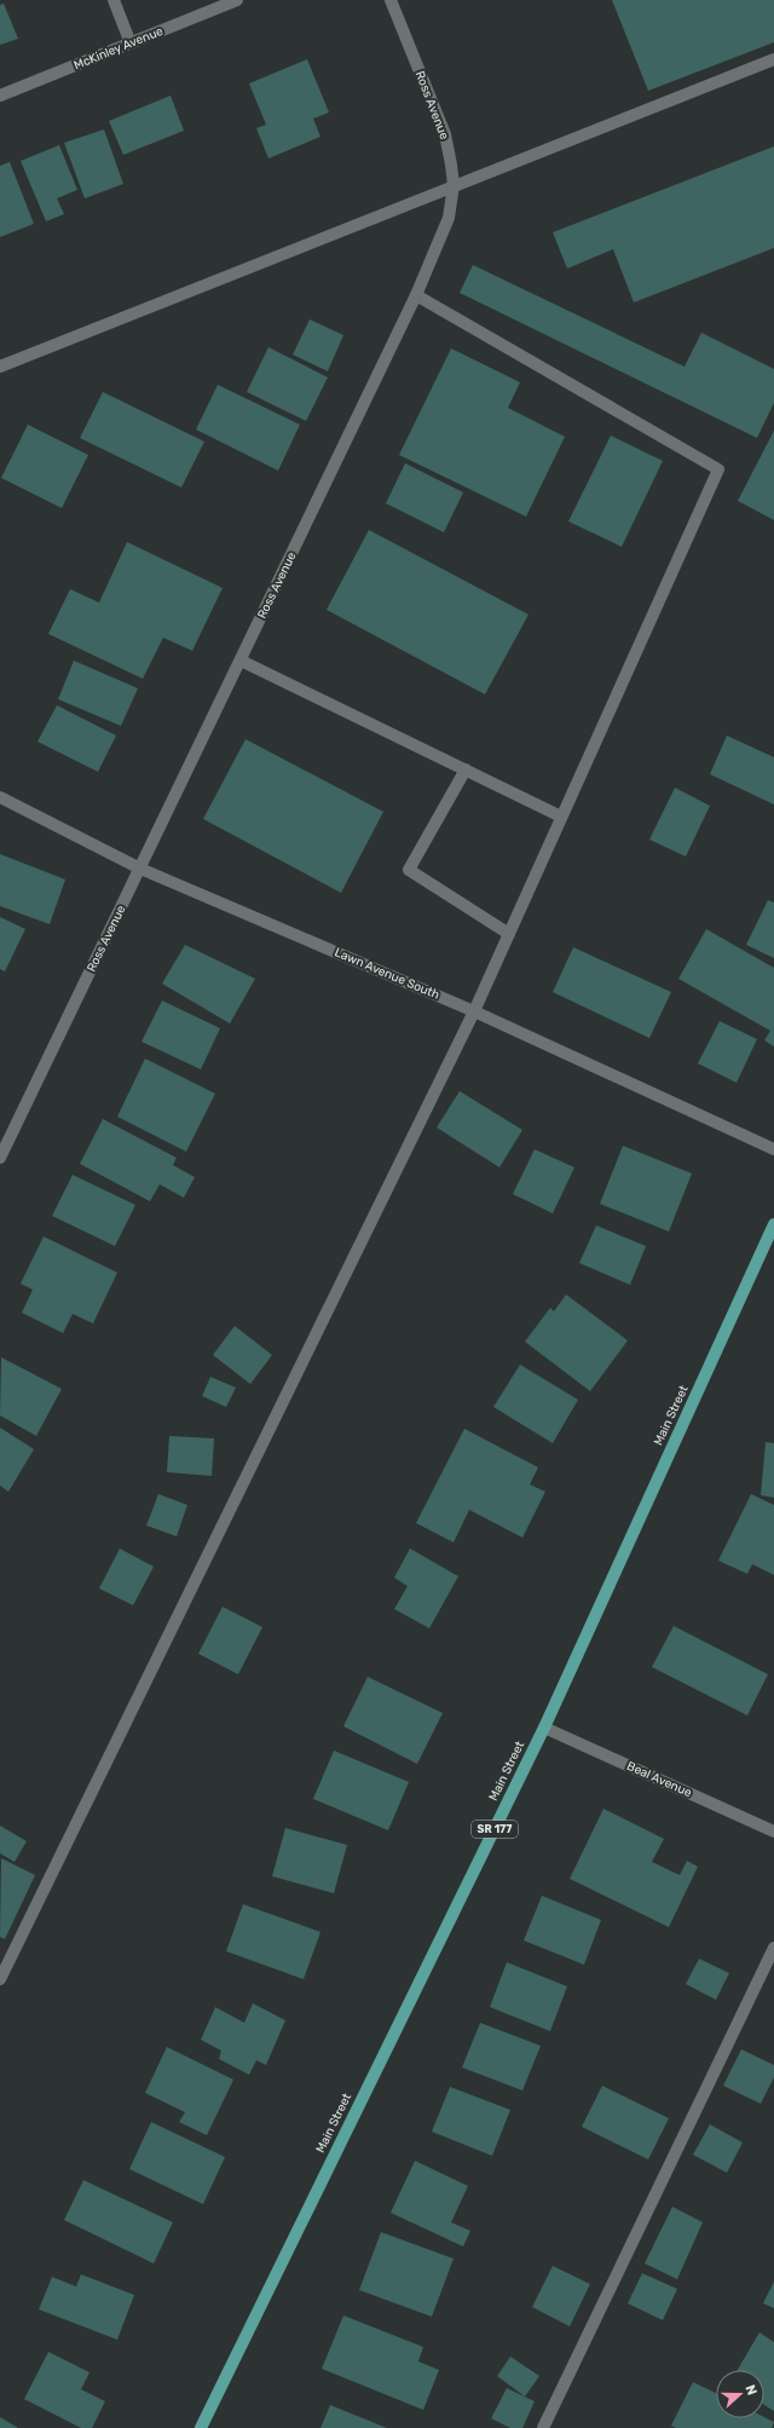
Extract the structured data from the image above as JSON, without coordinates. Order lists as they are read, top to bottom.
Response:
{
  "streets": {
    "main road": ["Main Street", "SR 177"],
    "street": [
      "McKinley Avenue",
      "Ross Avenue",
      "Lawn Avenue South",
      "Beal Avenue"
    ]
  },
  "crossings": [
    ["Ross Avenue", "Lawn Avenue South"],
    ["Main Street", "Beal Avenue"]
  ],
  "north": "right"
}
